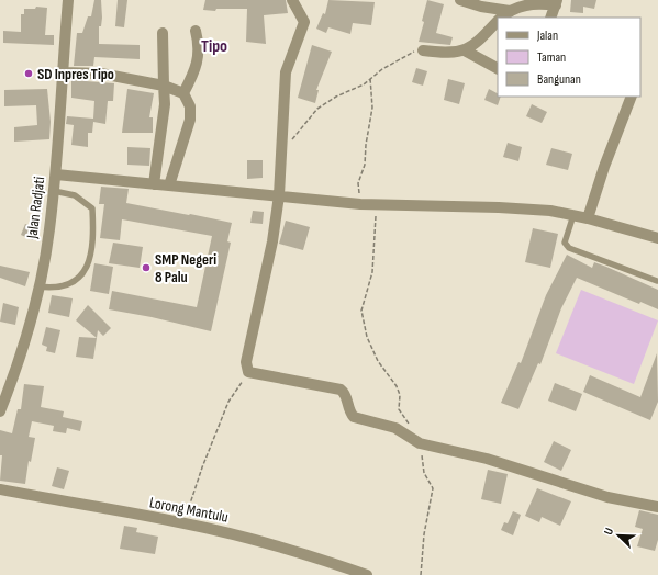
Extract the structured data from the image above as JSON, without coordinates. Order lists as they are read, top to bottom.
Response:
{
  "streets": {
    "street": ["Jalan Radjati", "Lorong Mantulu"]
  },
  "districts": ["Tipo"],
  "places": ["SD Inpres Tipo", "SMP Negeri 8 Palu"],
  "legend": ["Jalan", "Taman", "Bangunan"],
  "north": "top left"
}
